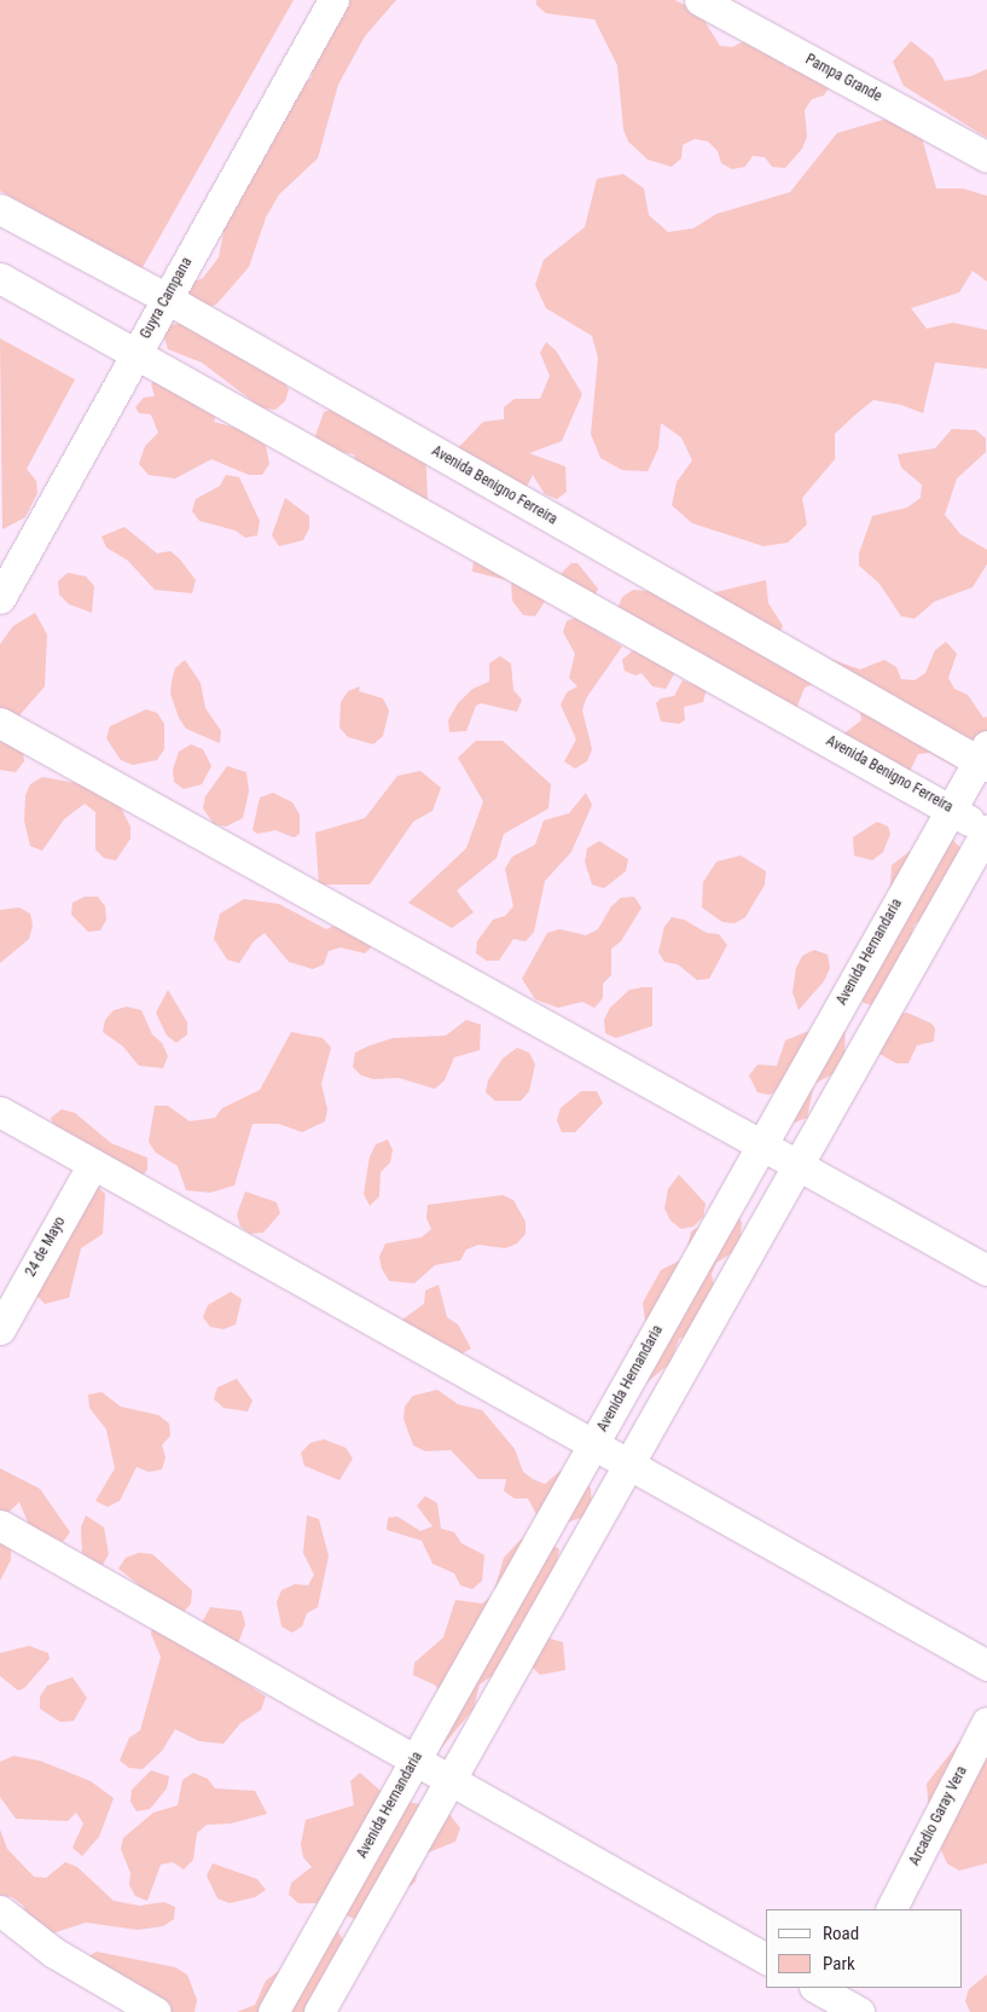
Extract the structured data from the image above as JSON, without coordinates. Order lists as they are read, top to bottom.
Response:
{
  "streets": {
    "street": [
      "Pampa Grande",
      "Guyra Campana",
      "Avenida Benigno Ferreira",
      "Avenida Hernandaria",
      "24 de Mayo",
      "Arcadio Garay Vera"
    ]
  },
  "crossings": [
    ["Guyra Campana", "Avenida Benigno Ferreira"],
    ["Avenida Benigno Ferreira", "Avenida Hernandaria"]
  ],
  "legend": ["Road", "Park"]
}
